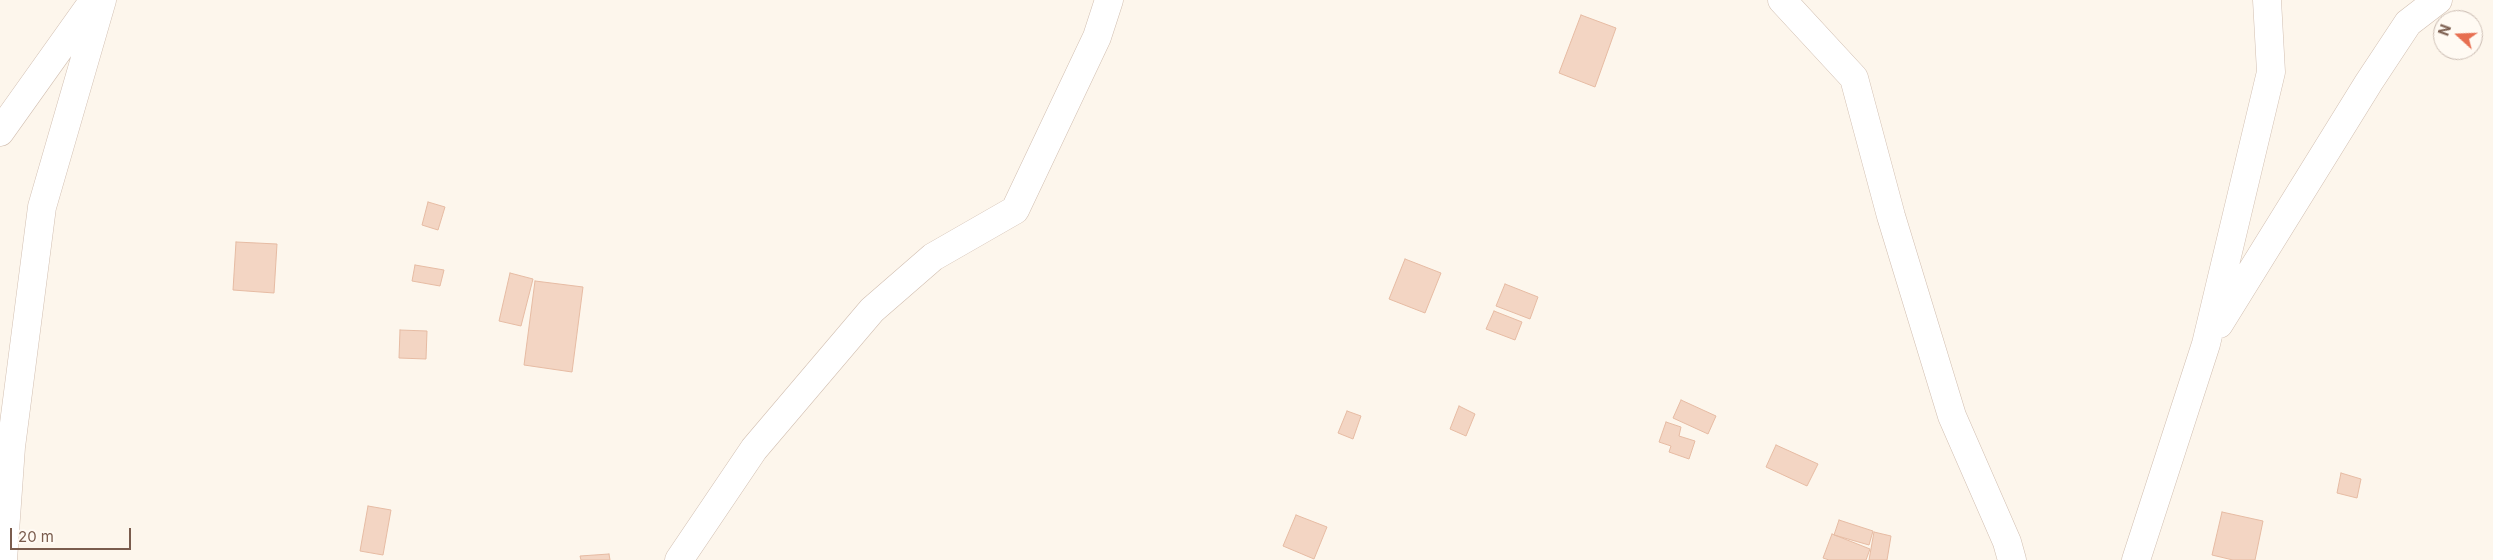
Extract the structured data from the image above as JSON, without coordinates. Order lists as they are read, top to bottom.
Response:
{
  "scale_bar": "20 m",
  "north": "left"
}
